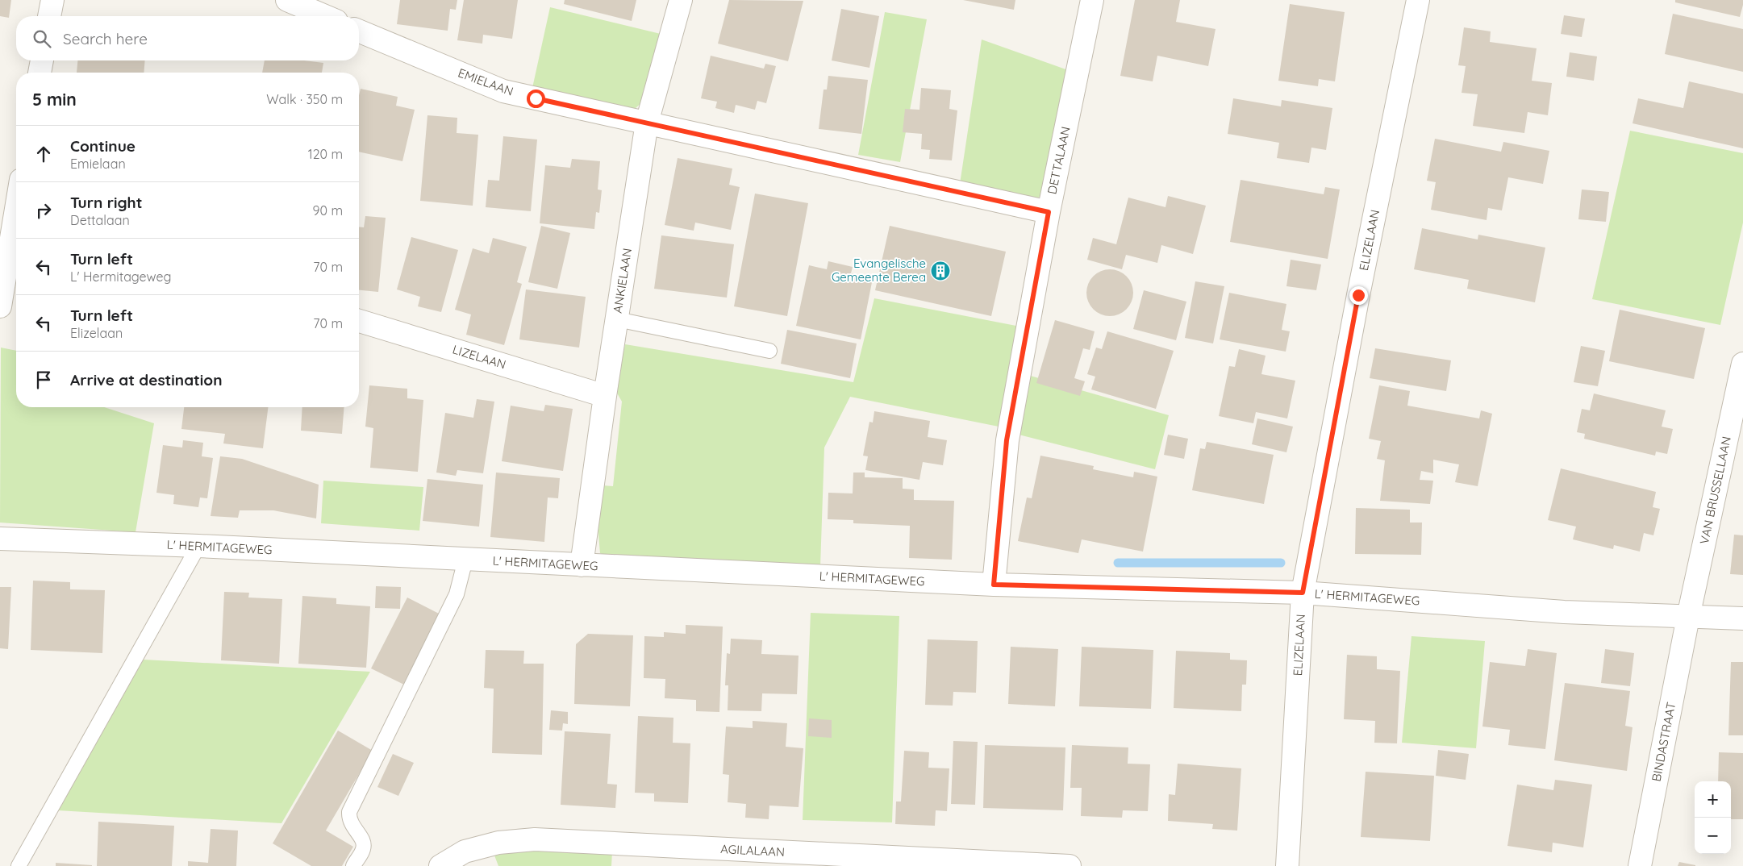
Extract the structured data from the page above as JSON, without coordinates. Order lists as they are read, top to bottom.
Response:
{
  "streets": {
    "street": [
      "EMIELAAN",
      "DETTALAAN",
      "ELIZELAAN",
      "ANKIELAAN",
      "LIZELAAN",
      "VAN BRUSSELLAAN",
      "L' HERMITAGEWEG",
      "BINDASTRAAT",
      "AGILALAAN"
    ]
  },
  "crossings": [
    ["EMIELAAN", "DETTALAAN"],
    ["EMIELAAN", "ANKIELAAN"],
    ["DETTALAAN", "L' HERMITAGEWEG"],
    ["ELIZELAAN", "L' HERMITAGEWEG"],
    ["ANKIELAAN", "LIZELAAN"],
    ["ANKIELAAN", "L' HERMITAGEWEG"],
    ["VAN BRUSSELLAAN", "L' HERMITAGEWEG"],
    ["VAN BRUSSELLAAN", "BINDASTRAAT"],
    ["L' HERMITAGEWEG", "BINDASTRAAT"]
  ],
  "places": {
    "building": ["Evangelische Gemeente Berea"]
  },
  "page": {
    "search": "Search here",
    "heading": ["5 min", "Walk · 350 m"],
    "list": [
      ["Continue", "Emielaan", "120 m"],
      ["Turn right", "Dettalaan", "90 m"],
      ["Turn left", "L' Hermitageweg", "70 m"],
      ["Turn left", "Elizelaan", "70 m"],
      "Arrive at destination"
    ],
    "map_buttons": ["+", "−"]
  }
}
